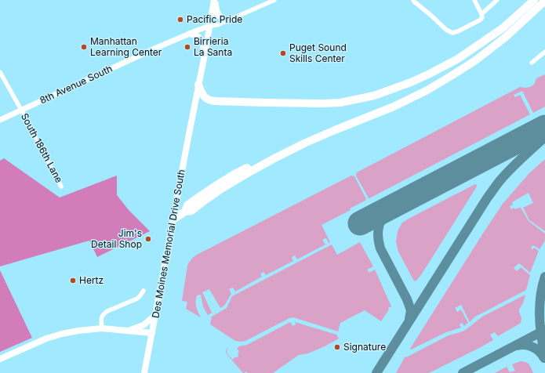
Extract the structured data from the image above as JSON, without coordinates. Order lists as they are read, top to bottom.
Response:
{
  "streets": {
    "main road": ["Des Moines Memorial Drive South"],
    "street": ["8th Avenue South", "South 186th Lane"]
  },
  "crossings": [
    ["8th Avenue South", "South 186th Lane"],
    ["8th Avenue South", "Des Moines Memorial Drive South"]
  ],
  "places": [
    "Pacific Pride",
    "Manhattan Learning Center",
    "Birrieria La Santa",
    "Puget Sound Skills Center",
    "Jim's Detail Shop",
    "Hertz",
    "Signature"
  ]
}
